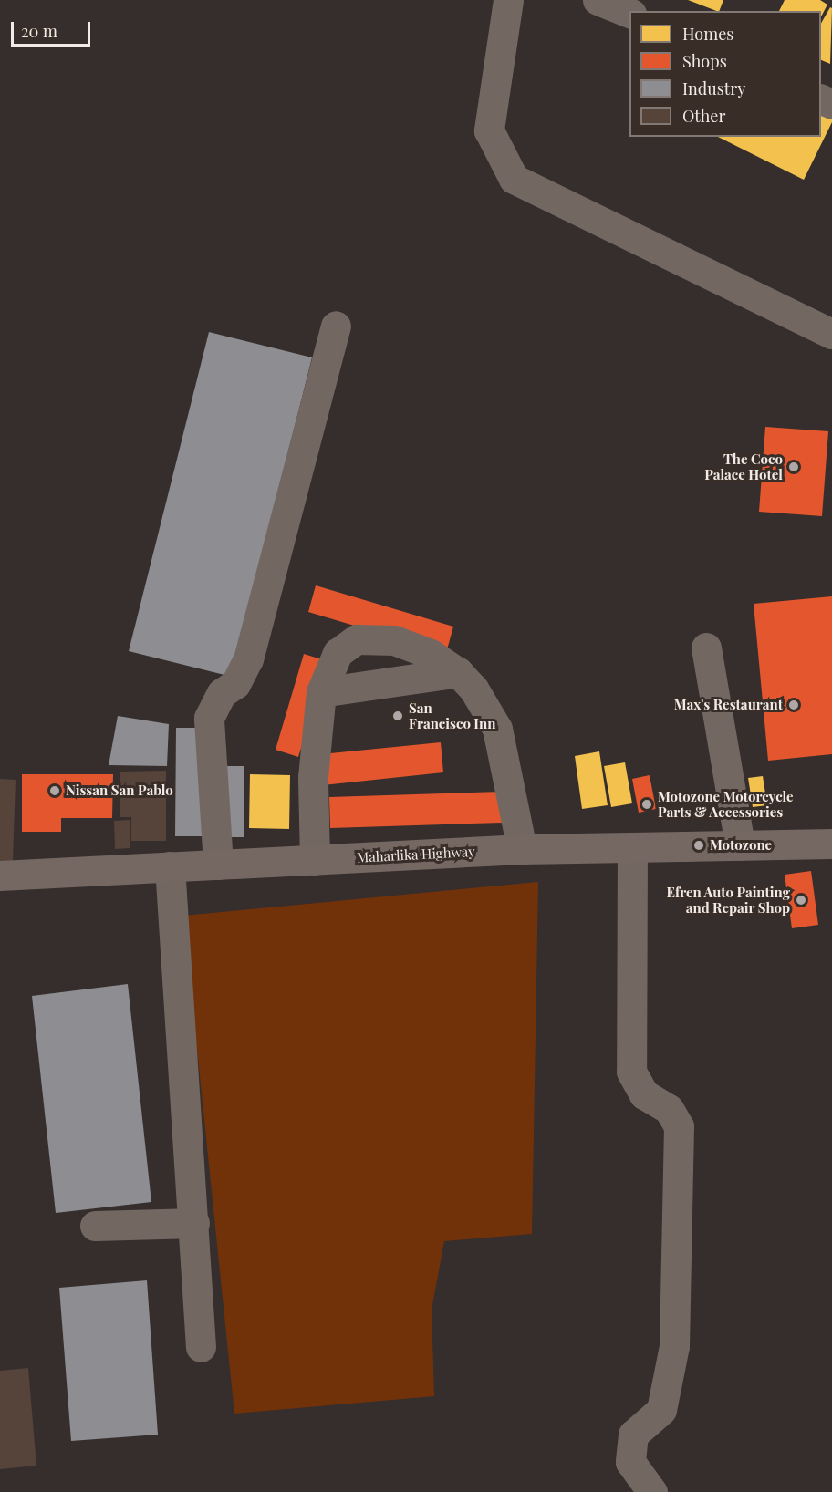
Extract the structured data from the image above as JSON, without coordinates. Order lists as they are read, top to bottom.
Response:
{
  "streets": {
    "main road": ["Maharlika Highway"]
  },
  "places": [
    "The Coco Palace Hotel",
    "Max's Restaurant",
    "San Francisco Inn",
    "Nissan San Pablo",
    "Motozone Motorcycle Parts & Accessories",
    "Motozone",
    "Efren Auto Painting and Repair Shop"
  ],
  "legend": [
    "Homes",
    "Shops",
    "Industry",
    "Other"
  ],
  "scale_bar": "20 m"
}
